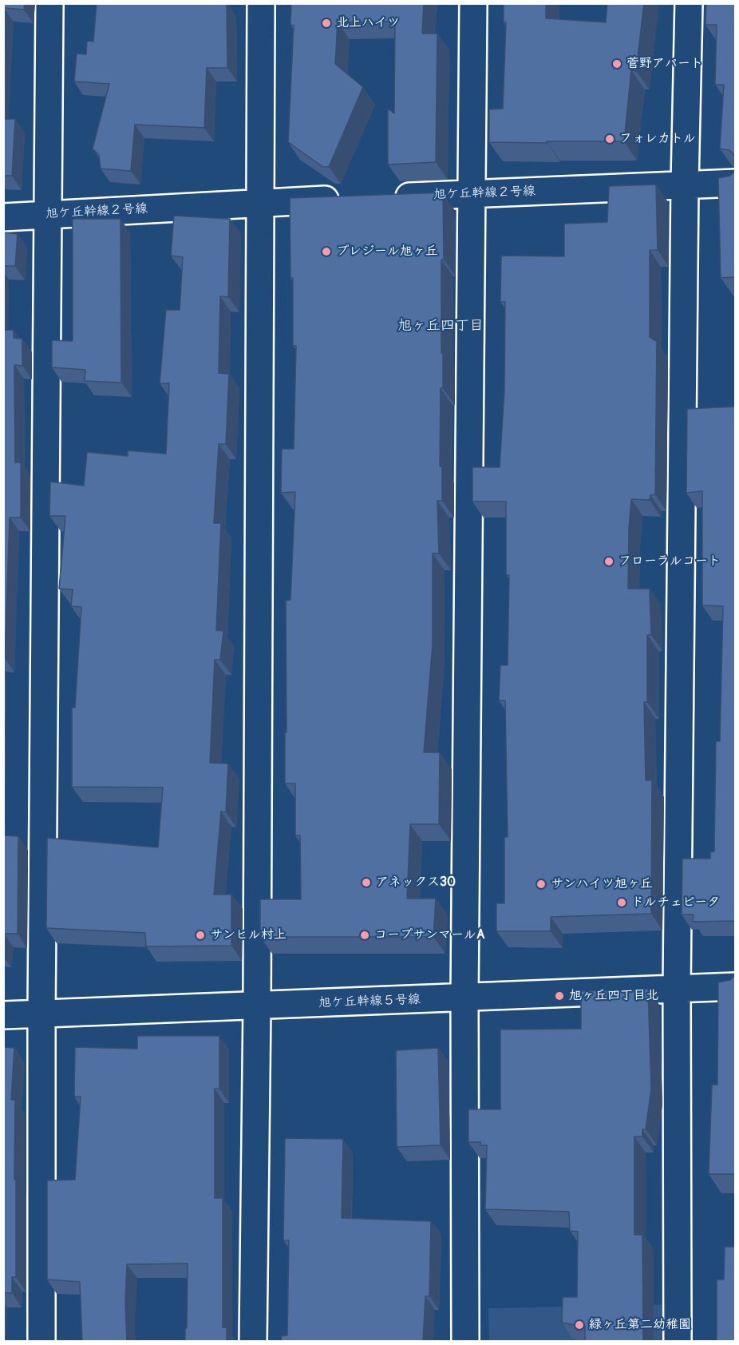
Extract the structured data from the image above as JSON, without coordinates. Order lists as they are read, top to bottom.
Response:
{
  "streets": {
    "street": ["旭ケ丘幹線２号線", "旭ケ丘幹線５号線"]
  },
  "districts": ["旭ヶ丘四丁目"],
  "places": [
    "北上ハイツ",
    "菅野アパート",
    "フォレカトル",
    "プレジール旭ヶ丘",
    "フローラルコート",
    "アネックス30",
    "サンハイツ旭ヶ丘",
    "ドルチェビータ",
    "サンヒル村上",
    "コープサンマールA",
    "旭ヶ丘四丁目北",
    "緑ヶ丘第二幼稚園"
  ]
}
